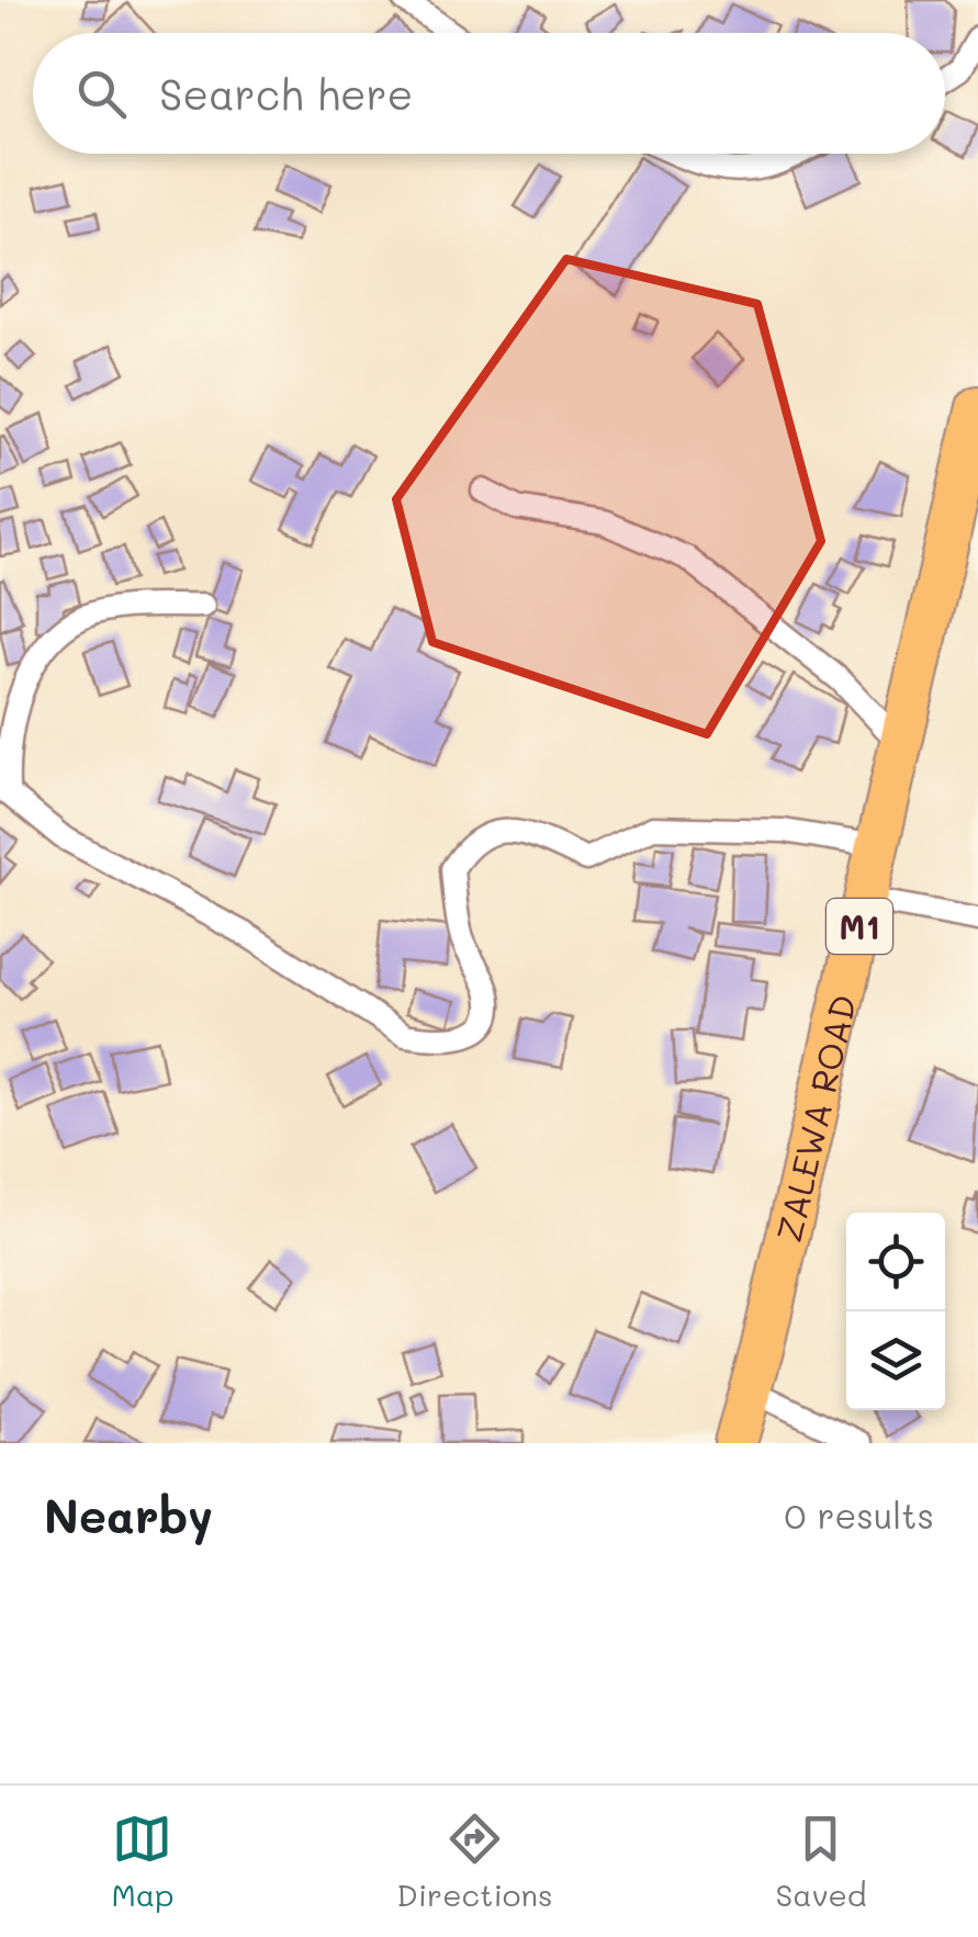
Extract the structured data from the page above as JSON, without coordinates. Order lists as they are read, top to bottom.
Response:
{
  "streets": {
    "highway": ["M1", "ZALEWA ROAD"]
  },
  "page": {
    "search": "Search here",
    "heading": ["Nearby", "0 results"],
    "nav": ["Map", "Directions", "Saved"]
  }
}
